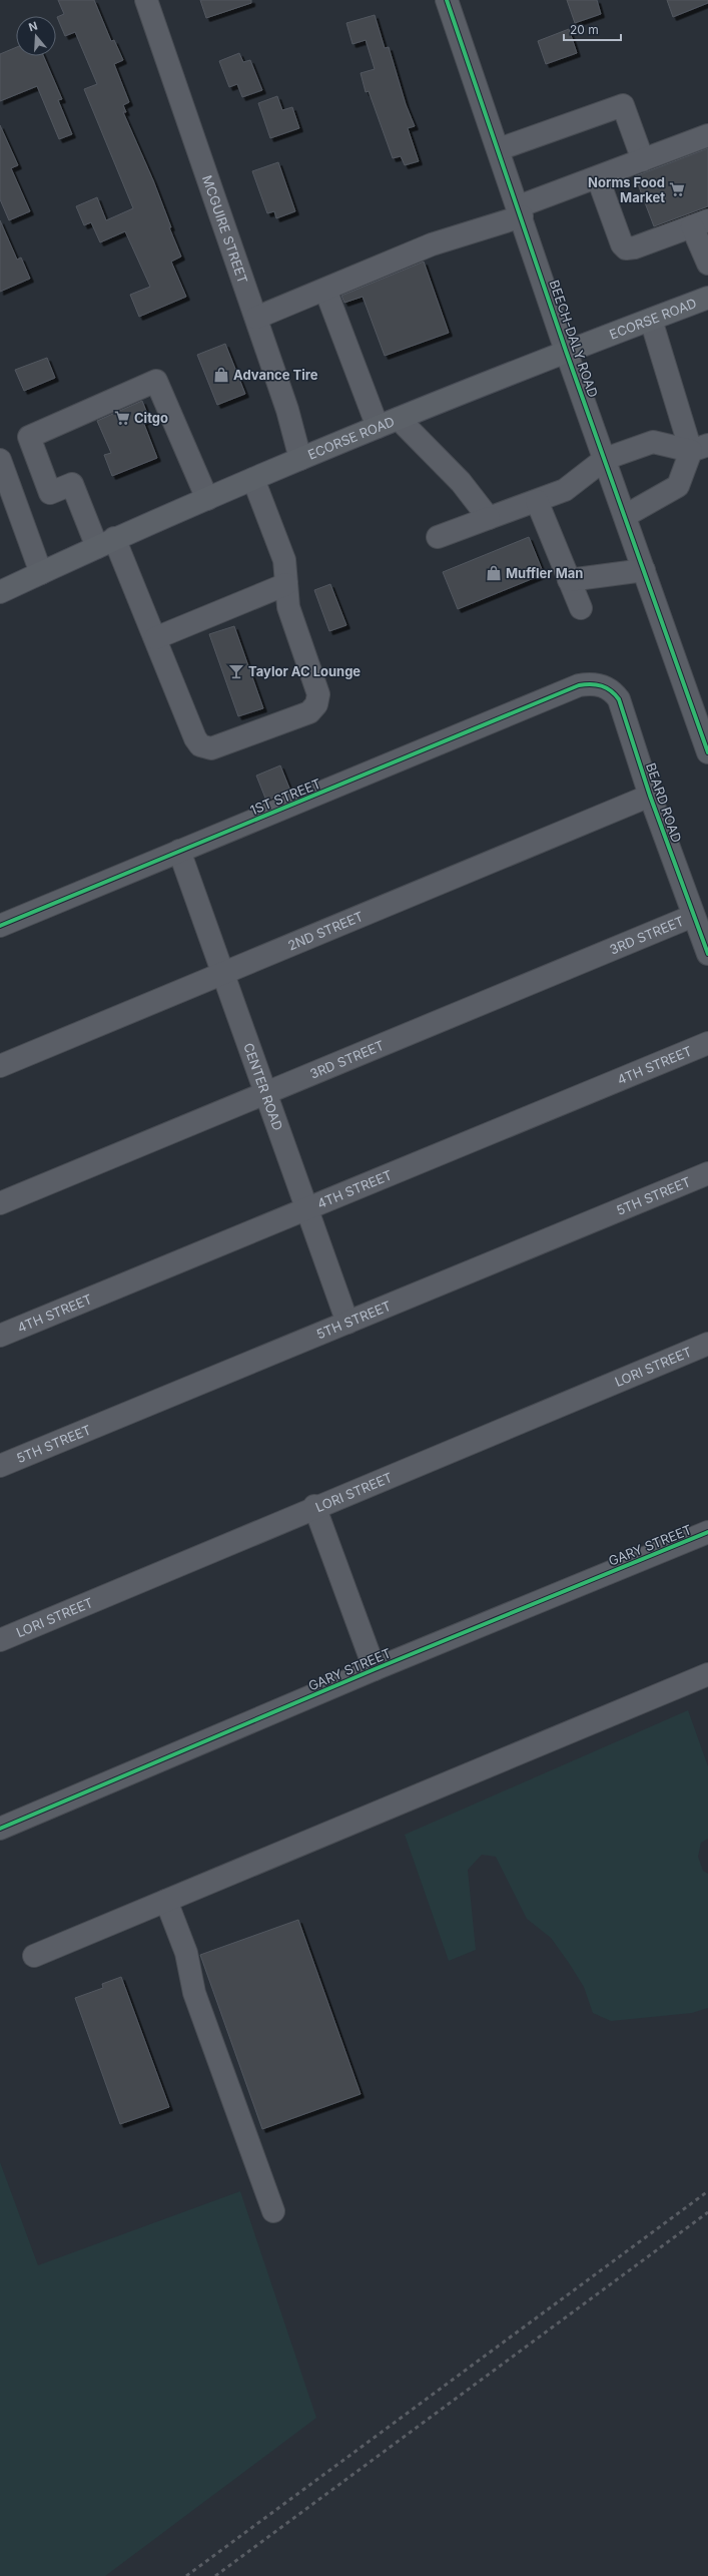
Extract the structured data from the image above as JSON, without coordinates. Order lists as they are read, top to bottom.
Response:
{
  "streets": {
    "main road": ["ECORSE ROAD"],
    "street": [
      "MCGUIRE STREET",
      "BEECH-DALY ROAD",
      "1ST STREET",
      "BEARD ROAD",
      "2ND STREET",
      "3RD STREET",
      "4TH STREET",
      "CENTER ROAD",
      "5TH STREET",
      "LORI STREET",
      "GARY STREET"
    ]
  },
  "crossings": [
    ["MCGUIRE STREET", "ECORSE ROAD"],
    ["ECORSE ROAD", "BEECH-DALY ROAD"],
    ["1ST STREET", "BEARD ROAD"],
    ["1ST STREET", "CENTER ROAD"],
    ["BEARD ROAD", "2ND STREET"],
    ["BEARD ROAD", "3RD STREET"],
    ["2ND STREET", "CENTER ROAD"],
    ["3RD STREET", "CENTER ROAD"],
    ["4TH STREET", "CENTER ROAD"],
    ["CENTER ROAD", "5TH STREET"]
  ],
  "places": {
    "supermarket": ["Norms Food Market", "Citgo"],
    "shop": ["Advance Tire", "Muffler Man"],
    "bar": ["Taylor AC Lounge"]
  },
  "scale_bar": "20 m",
  "north": "top"
}
